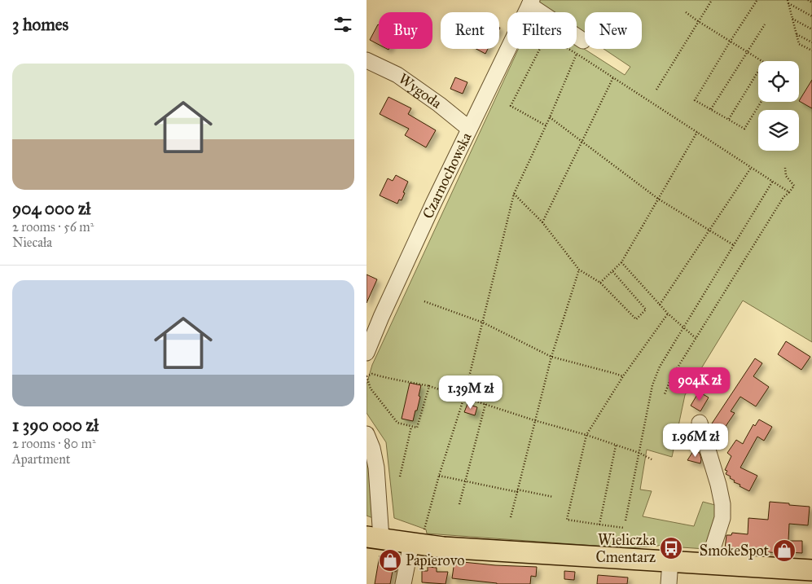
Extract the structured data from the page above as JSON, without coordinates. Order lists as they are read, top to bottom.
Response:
{
  "streets": {
    "street": ["Wygoda", "Czarnochowska"]
  },
  "crossings": [
    ["Wygoda", "Czarnochowska"]
  ],
  "places": {
    "bus stop": ["Wieliczka Cmentarz"],
    "shop": ["SmokeSpot", "Papierovo"]
  },
  "page": {
    "heading": "3 homes",
    "chip": [
      "Buy",
      "Rent",
      "Filters",
      "New"
    ],
    "list": [
      {
        "name": "904 000 zł",
        "note": "2 rooms · 56 m² · Niecała"
      },
      {
        "name": "1 390 000 zł",
        "note": "2 rooms · 80 m² · Apartment"
      }
    ],
    "price": ["904K zł", "1.39M zł", "1.96M zł"]
  }
}
